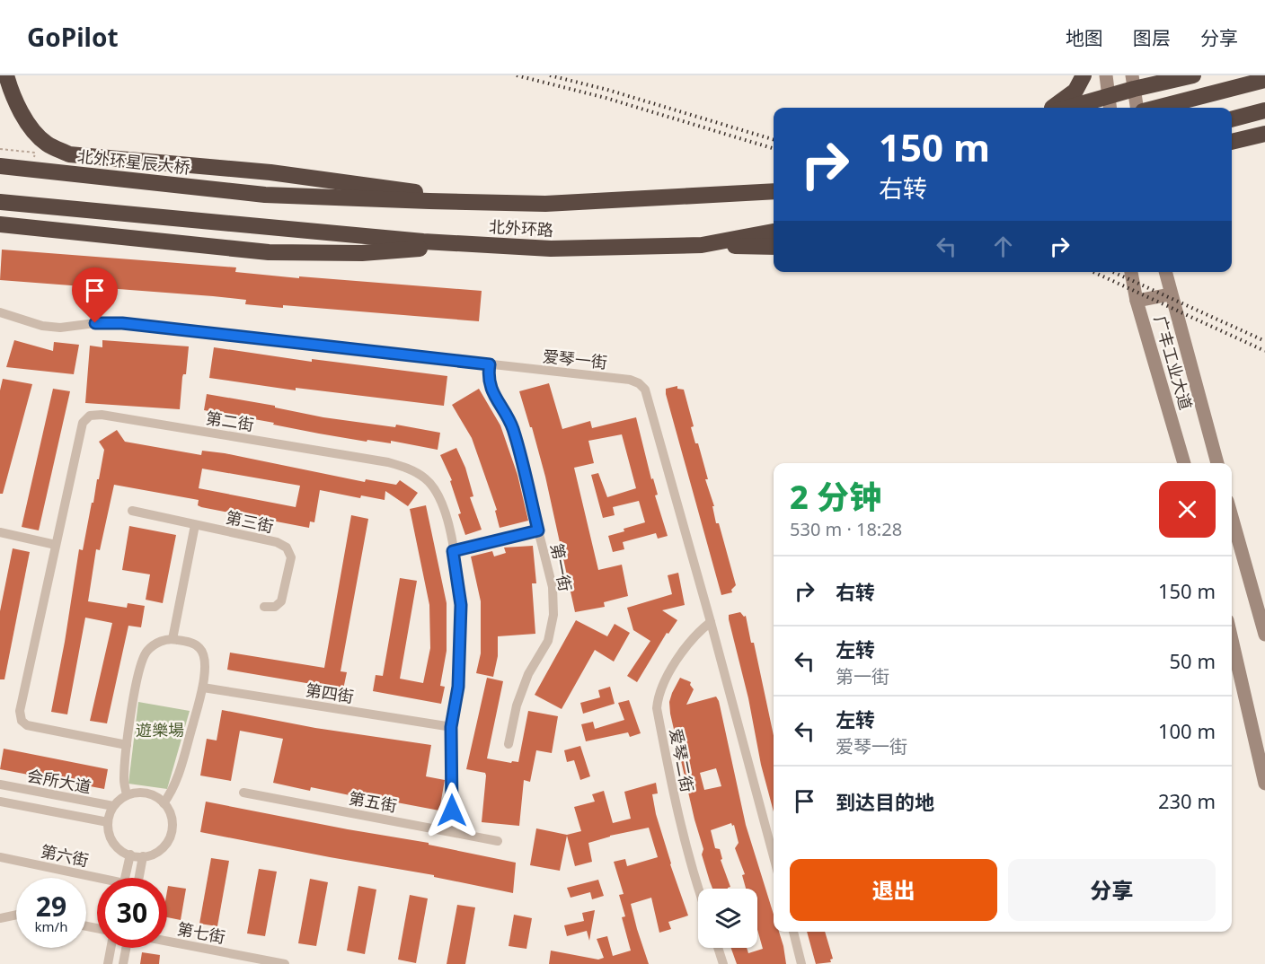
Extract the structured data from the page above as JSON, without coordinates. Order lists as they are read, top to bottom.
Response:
{
  "streets": {
    "highway": ["北外环星辰大桥", "北外环路"],
    "street": [
      "爱琴一街",
      "广丰工业大道",
      "第二街",
      "第三街",
      "第一街",
      "第四街",
      "爱琴二街",
      "会所大道",
      "第五街",
      "第六街",
      "第七街"
    ]
  },
  "crossings": [
    ["北外环星辰大桥", "北外环路"],
    ["爱琴一街", "第一街"],
    ["爱琴一街", "爱琴二街"],
    ["第二街", "第四街"],
    ["第二街", "第五街"]
  ],
  "parks": ["遊樂場"],
  "page": {
    "header": "GoPilot",
    "nav": ["地图", "图层", "分享"],
    "turn": ["150 m", "右转"],
    "heading": ["2 分钟", "530 m · 18:28"],
    "list": [
      {
        "name": "右转",
        "value": "150 m"
      },
      {
        "name": "左转",
        "note": "第一街",
        "value": "50 m"
      },
      {
        "name": "左转",
        "note": "爱琴一街",
        "value": "100 m"
      },
      {
        "name": "到达目的地",
        "value": "230 m"
      }
    ],
    "buttons": ["退出", "分享"],
    "speed": "29 km/h",
    "limit": "30"
  }
}
